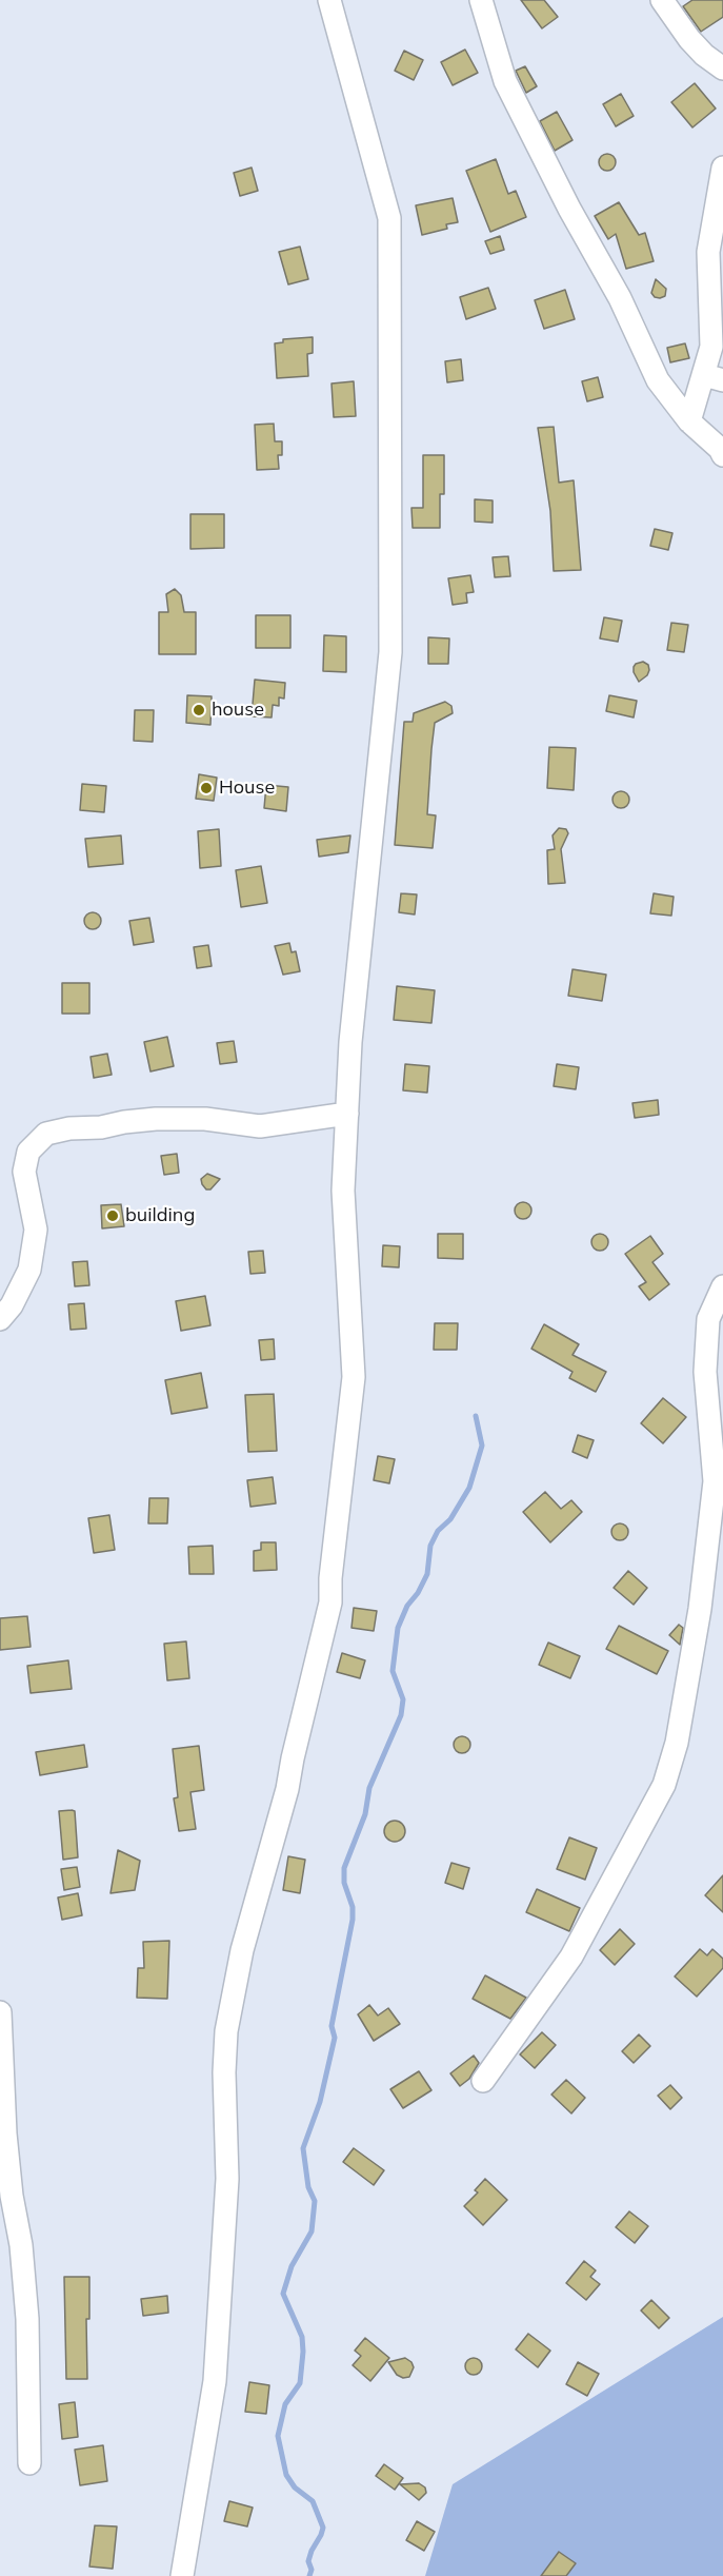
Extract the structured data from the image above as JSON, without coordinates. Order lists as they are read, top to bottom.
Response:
{
  "places": ["house", "House", "building"]
}
